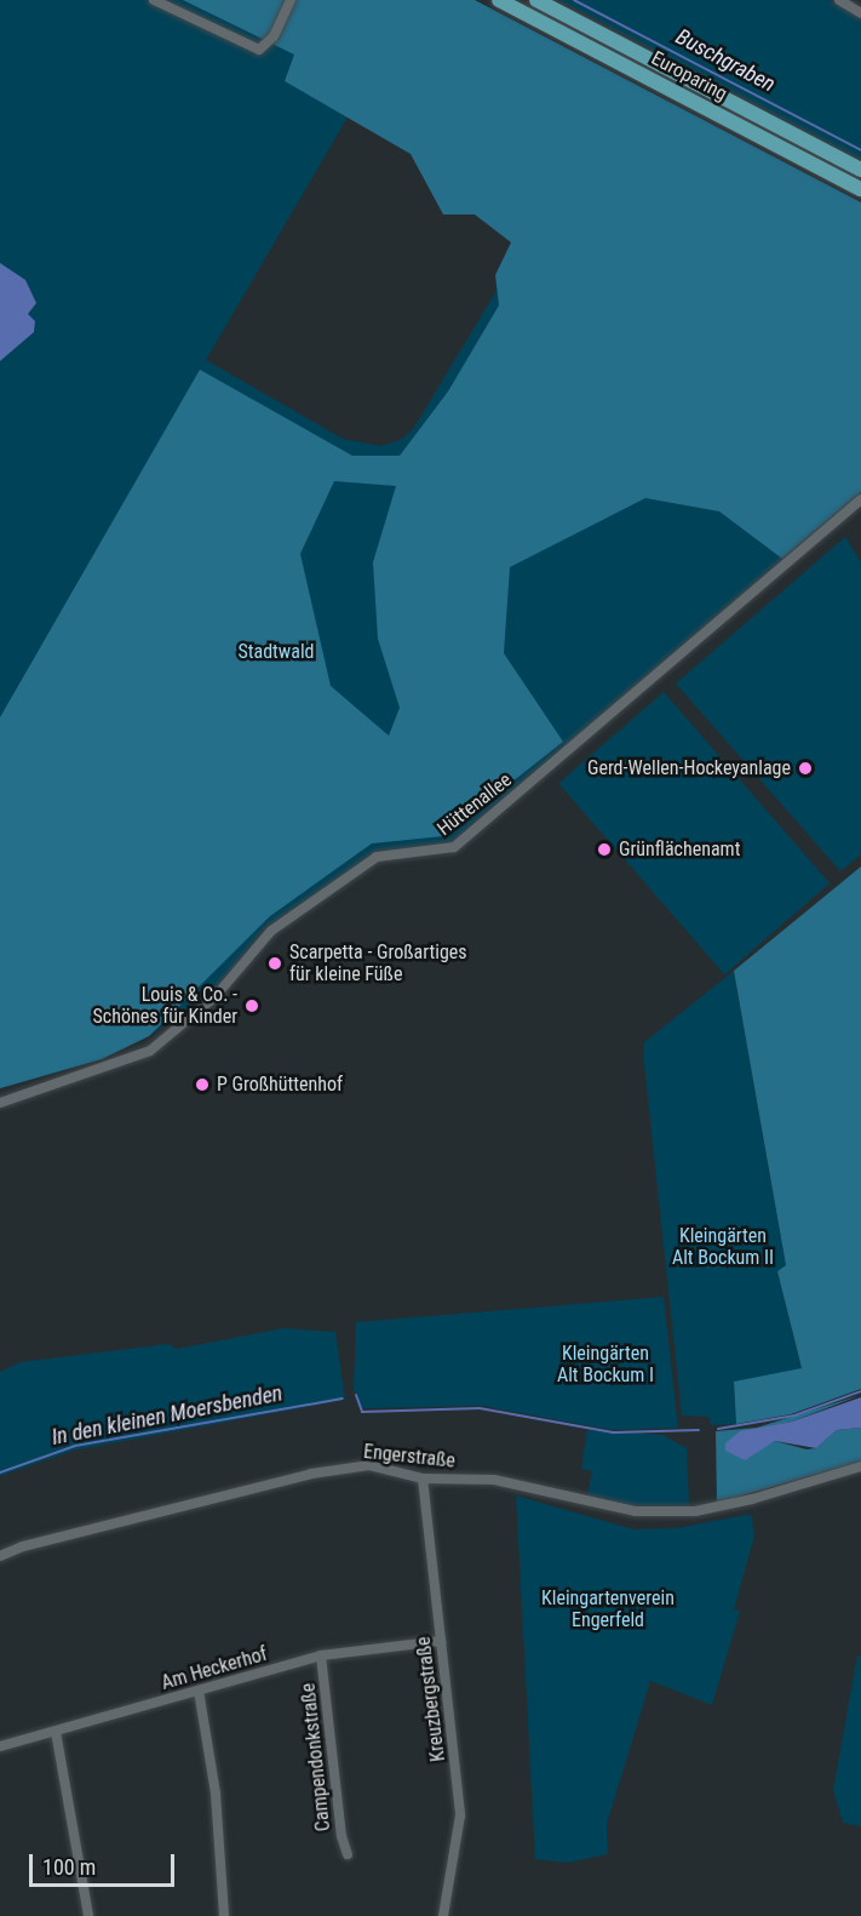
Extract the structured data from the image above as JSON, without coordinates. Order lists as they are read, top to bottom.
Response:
{
  "streets": {
    "main road": ["Europaring"],
    "street": [
      "Hüttenallee",
      "Engerstraße",
      "Am Heckerhof",
      "Kreuzbergstraße",
      "Campendonkstraße"
    ]
  },
  "crossings": [
    ["Engerstraße", "Kreuzbergstraße"],
    ["Am Heckerhof", "Kreuzbergstraße"],
    ["Am Heckerhof", "Campendonkstraße"]
  ],
  "water": ["Buschgraben", "In den kleinen Moersbenden"],
  "parks": [
    "Stadtwald",
    "Kleingärten Alt Bockum II",
    "Kleingärten Alt Bockum I",
    "Kleingartenverein Engerfeld"
  ],
  "places": [
    "Gerd-Wellen-Hockeyanlage",
    "Grünflächenamt",
    "Scarpetta - Großartiges für kleine Füße",
    "Louis & Co. - Schönes für Kinder",
    "P Großhüttenhof"
  ],
  "scale_bar": "100 m"
}
